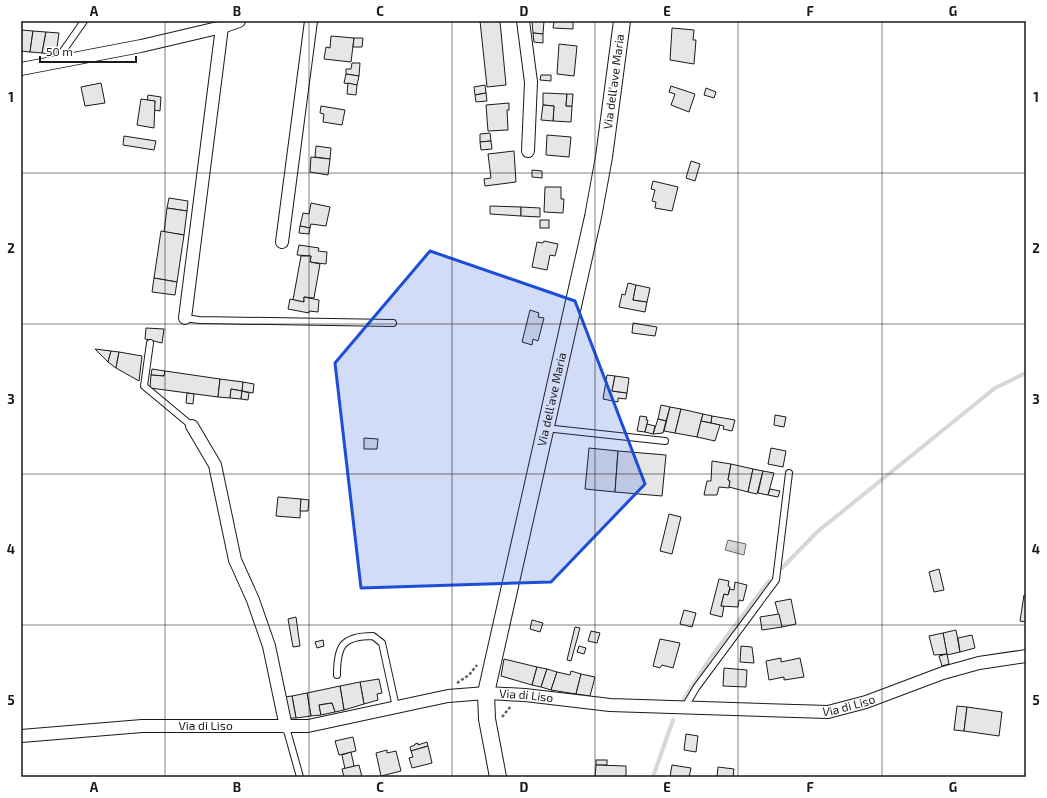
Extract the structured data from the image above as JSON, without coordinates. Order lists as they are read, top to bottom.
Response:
{
  "streets": {
    "street": ["Via dell'ave Maria", "Via di Liso"]
  },
  "crossings": [
    ["Via dell'ave Maria", "Via di Liso"]
  ],
  "scale_bar": "50 m",
  "grid": {
    "columns": [
      "A",
      "B",
      "C",
      "D",
      "E",
      "F",
      "G"
    ],
    "rows": [
      "1",
      "2",
      "3",
      "4",
      "5"
    ]
  }
}
